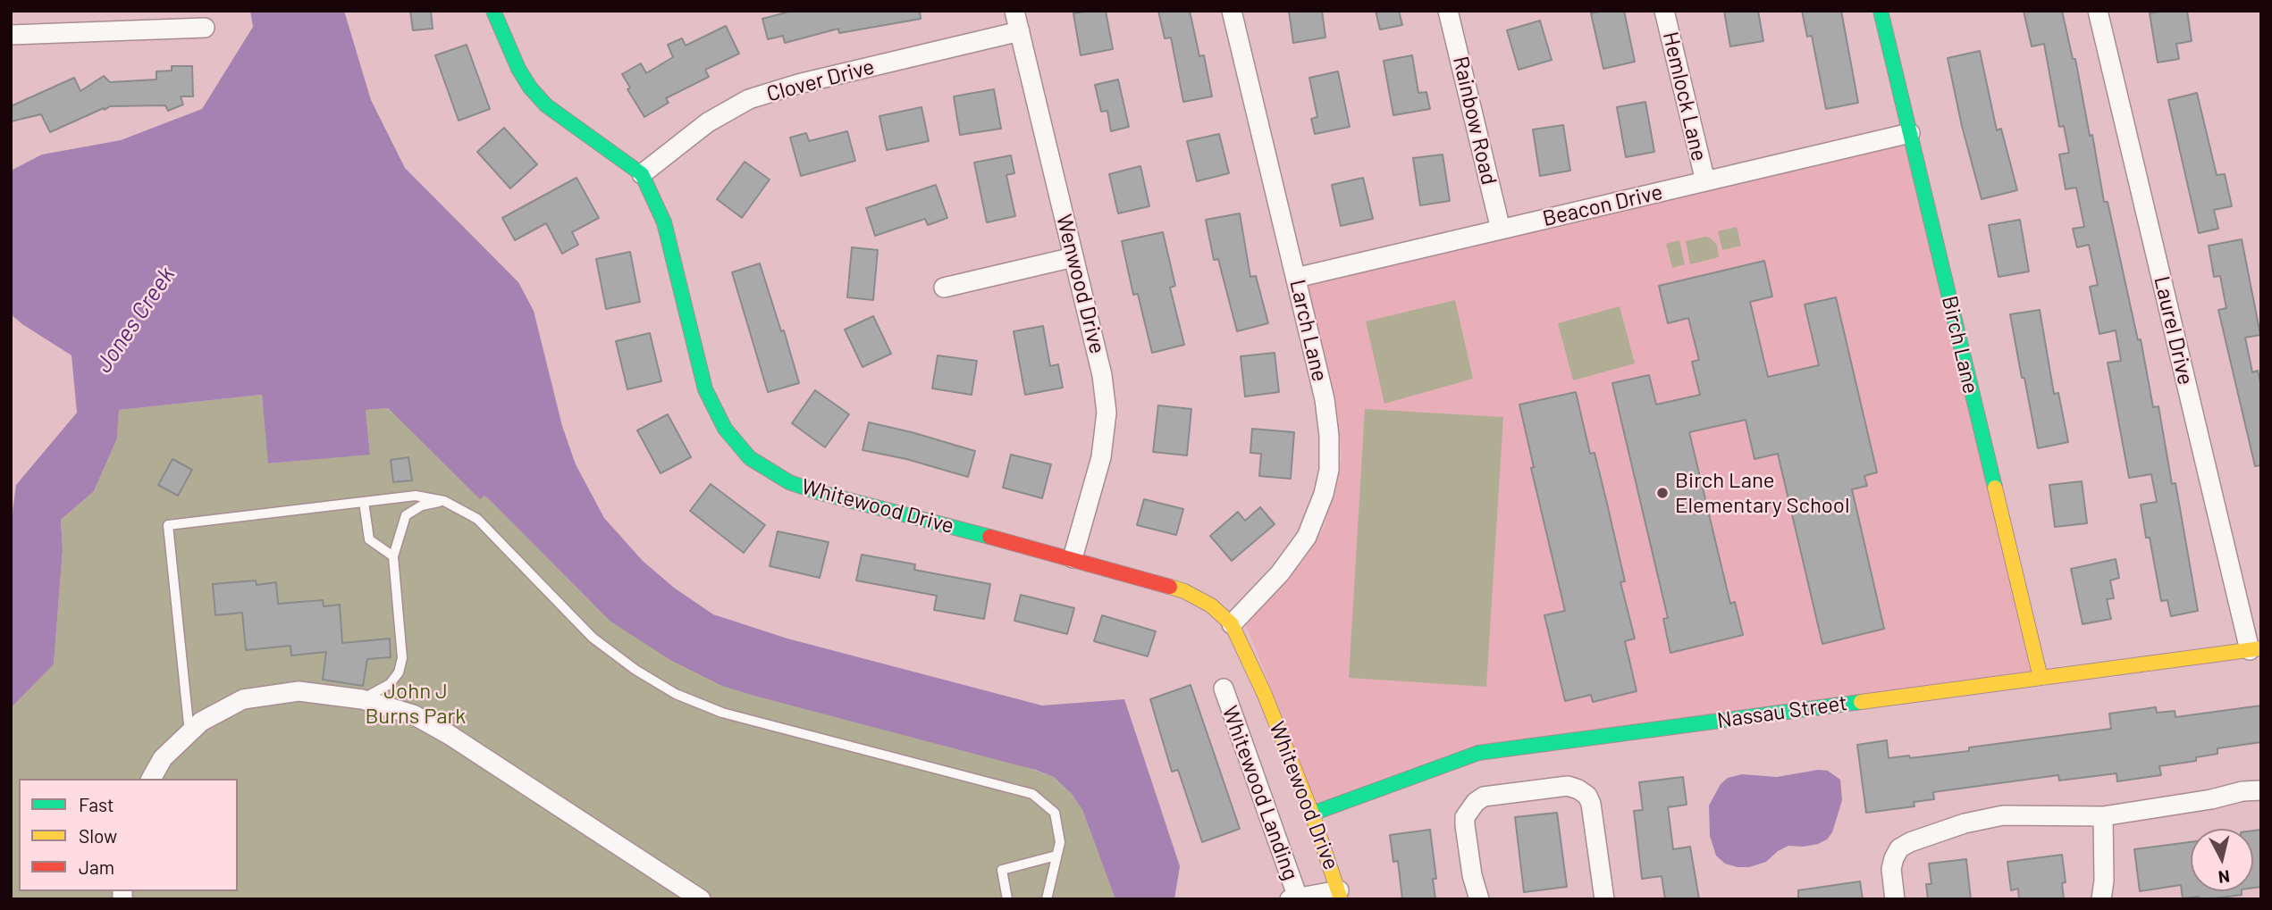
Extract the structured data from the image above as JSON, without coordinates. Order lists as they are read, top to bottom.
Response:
{
  "streets": {
    "street": [
      "Clover Drive",
      "Hemlock Lane",
      "Rainbow Road",
      "Beacon Drive",
      "Wenwood Drive",
      "Larch Lane",
      "Laurel Drive",
      "Birch Lane",
      "Whitewood Drive",
      "Nassau Street",
      "Whitewood Landing"
    ]
  },
  "crossings": [
    ["Clover Drive", "Wenwood Drive"],
    ["Clover Drive", "Whitewood Drive"],
    ["Hemlock Lane", "Beacon Drive"],
    ["Rainbow Road", "Beacon Drive"],
    ["Beacon Drive", "Larch Lane"],
    ["Beacon Drive", "Birch Lane"],
    ["Wenwood Drive", "Whitewood Drive"],
    ["Larch Lane", "Whitewood Drive"],
    ["Laurel Drive", "Nassau Street"],
    ["Birch Lane", "Nassau Street"],
    ["Whitewood Drive", "Nassau Street"],
    ["Whitewood Drive", "Whitewood Landing"]
  ],
  "water": ["Jones Creek"],
  "parks": ["John J Burns Park"],
  "places": ["Birch Lane Elementary School"],
  "legend": ["Fast", "Slow", "Jam"],
  "north": "bottom"
}
